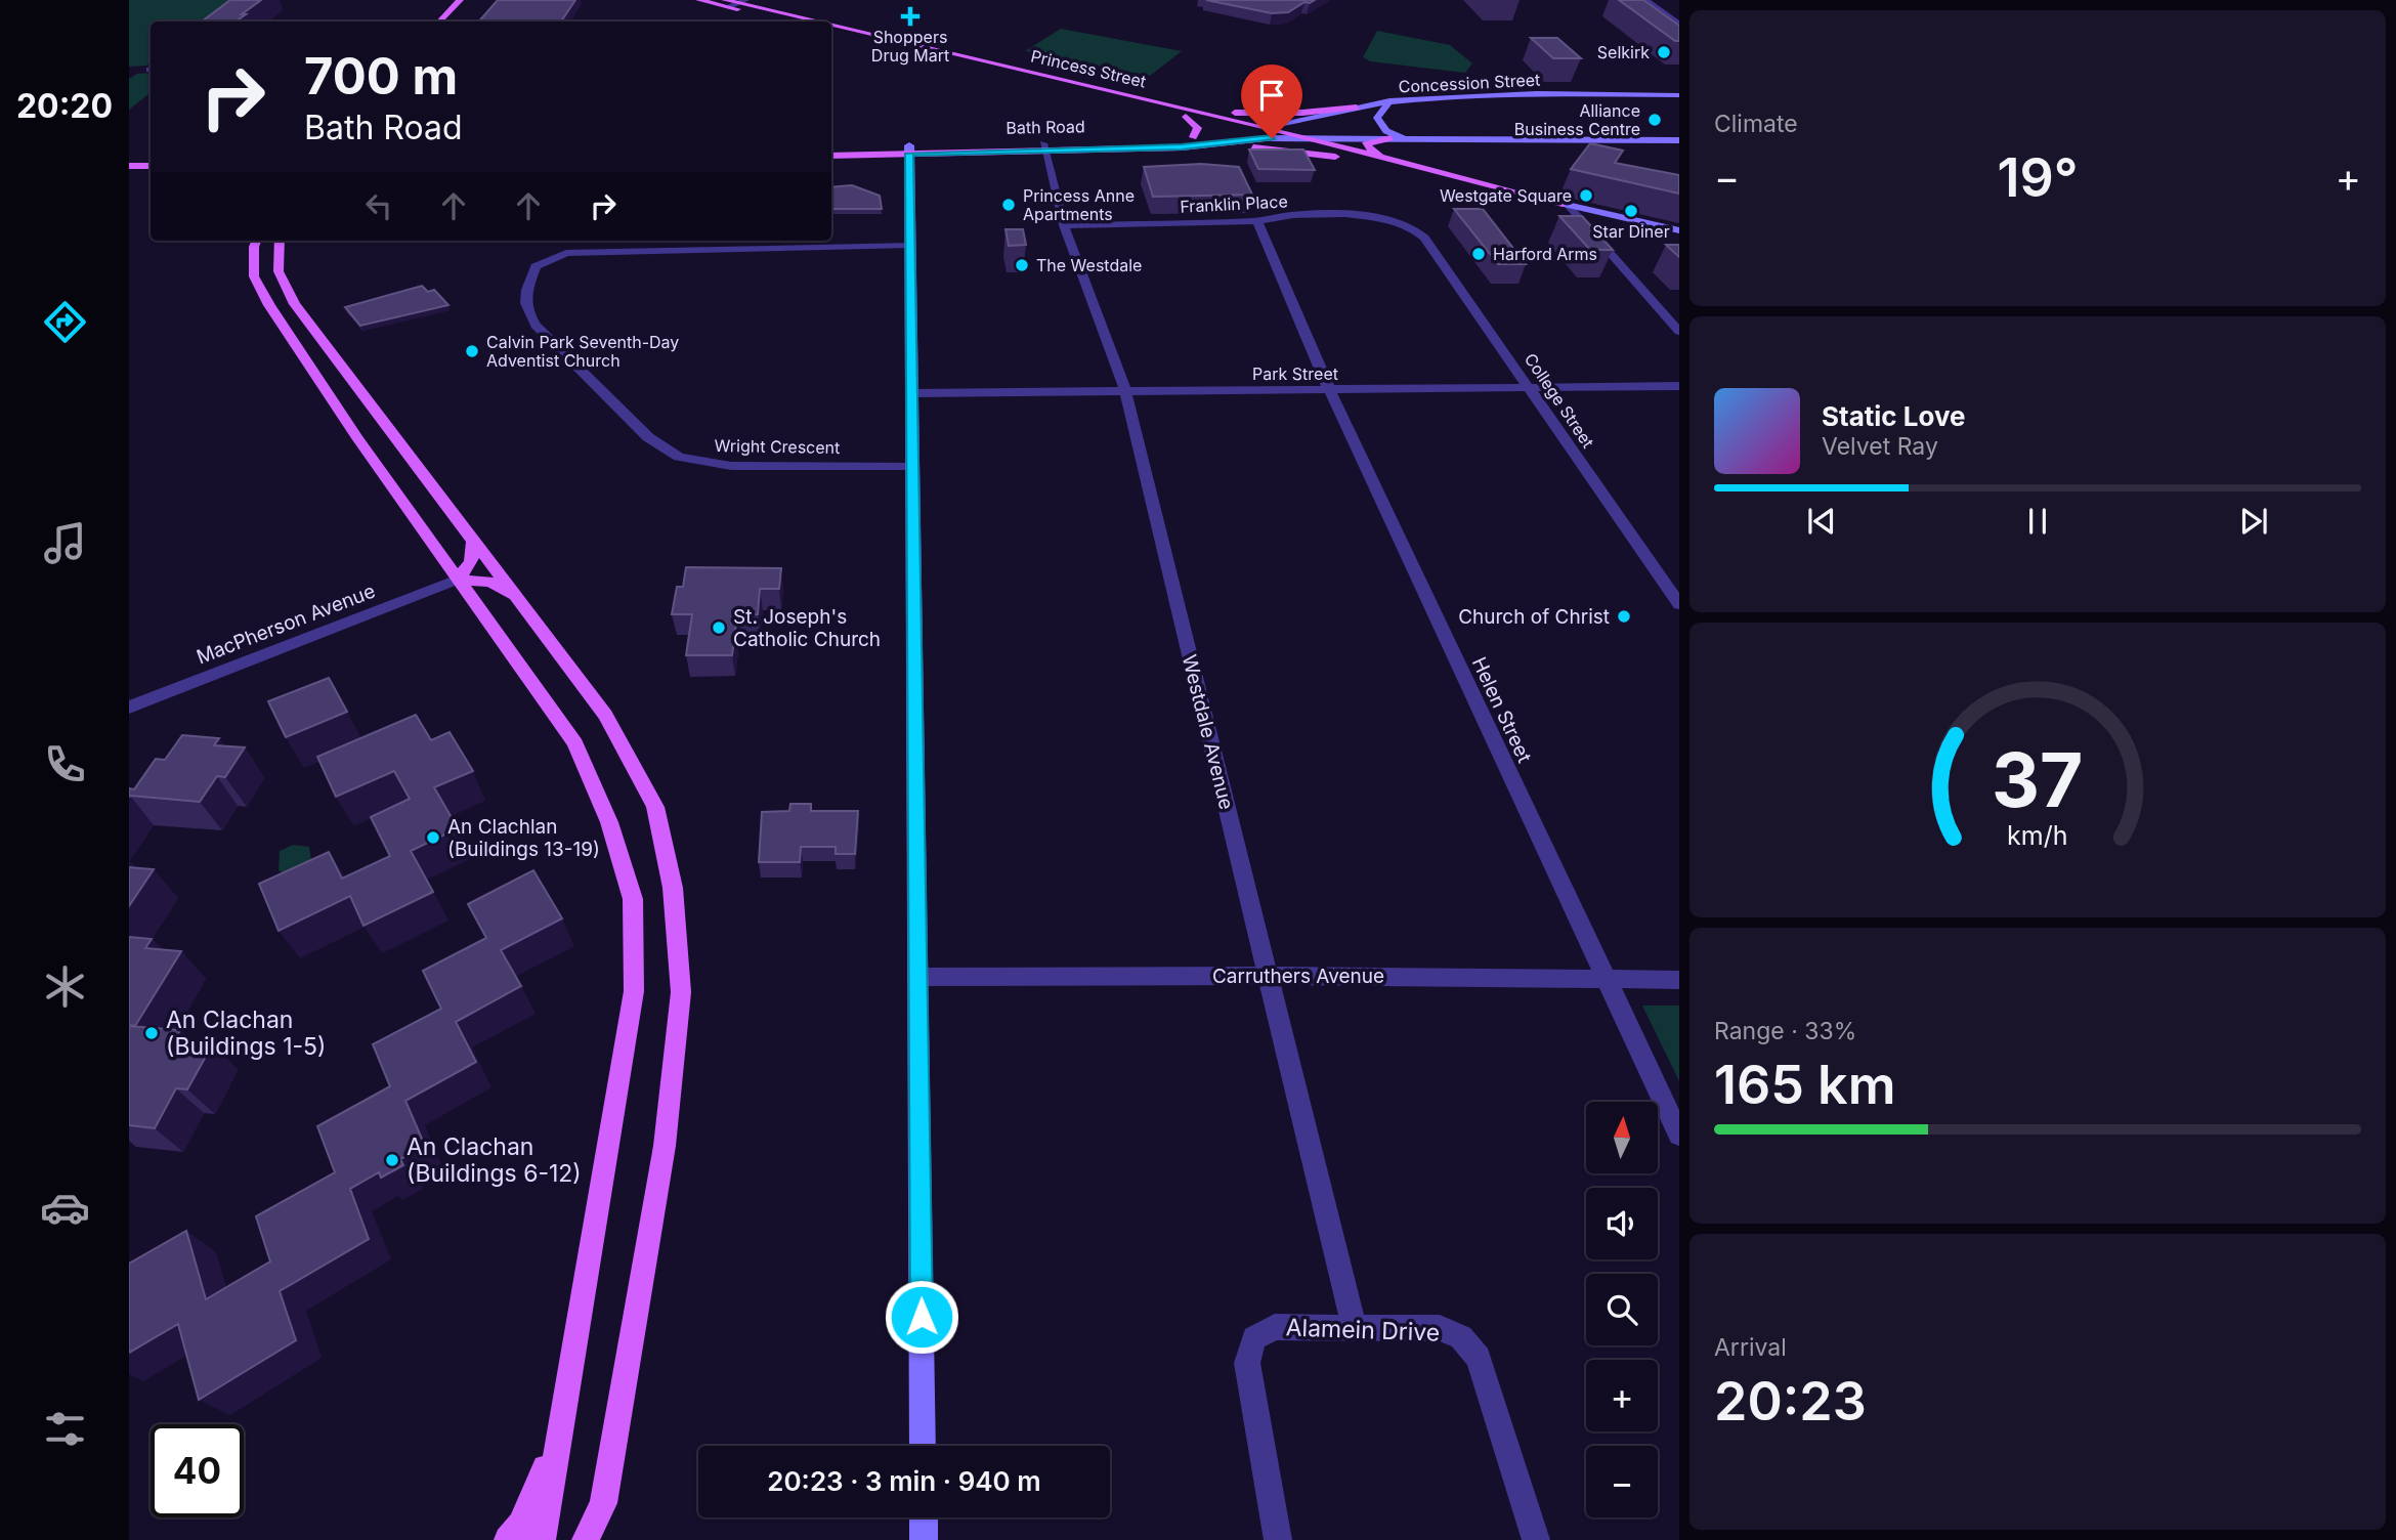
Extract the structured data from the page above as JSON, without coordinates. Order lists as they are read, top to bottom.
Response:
{
  "streets": {
    "main road": ["Princess Street", "Bath Road"],
    "street": [
      "Concession Street",
      "Franklin Place",
      "Park Street",
      "College Street",
      "Wright Crescent",
      "MacPherson Avenue",
      "Helen Street",
      "Westdale Avenue",
      "Carruthers Avenue",
      "Alamein Drive"
    ]
  },
  "crossings": [
    ["Princess Street", "Concession Street"],
    ["Princess Street", "Bath Road"],
    ["Concession Street", "Bath Road"],
    ["Bath Road", "Westdale Avenue"],
    ["Franklin Place", "College Street"],
    ["Franklin Place", "Helen Street"],
    ["Franklin Place", "Westdale Avenue"],
    ["Park Street", "College Street"],
    ["Park Street", "Helen Street"],
    ["Park Street", "Westdale Avenue"],
    ["Helen Street", "Carruthers Avenue"],
    ["Westdale Avenue", "Carruthers Avenue"],
    ["Westdale Avenue", "Alamein Drive"]
  ],
  "places": {
    "health": ["Shoppers Drug Mart"],
    "other": [
      "Selkirk",
      "Alliance Business Centre",
      "Westgate Square",
      "Princess Anne Apartments",
      "Star Diner",
      "Harford Arms",
      "The Westdale",
      "Calvin Park Seventh-Day Adventist Church",
      "Church of Christ",
      "St. Joseph's Catholic Church",
      "An Clachlan (Buildings 13-19)",
      "An Clachan (Buildings 1-5)",
      "An Clachan (Buildings 6-12)"
    ]
  },
  "north": "top",
  "page": {
    "tabs": "20:20",
    "tile": [
      "Climate",
      ["Range · 33%", "165 km"],
      ["Arrival", "20:23"]
    ],
    "turn": ["700 m", "Bath Road"],
    "heat": ["−", "19°", "+"],
    "song": ["Static Love", "Velvet Ray"],
    "map_buttons": ["+", "−"],
    "limit": "40",
    "trip": "20:23 · 3 min · 940 m",
    "gauge": ["37", "km/h"]
  }
}
